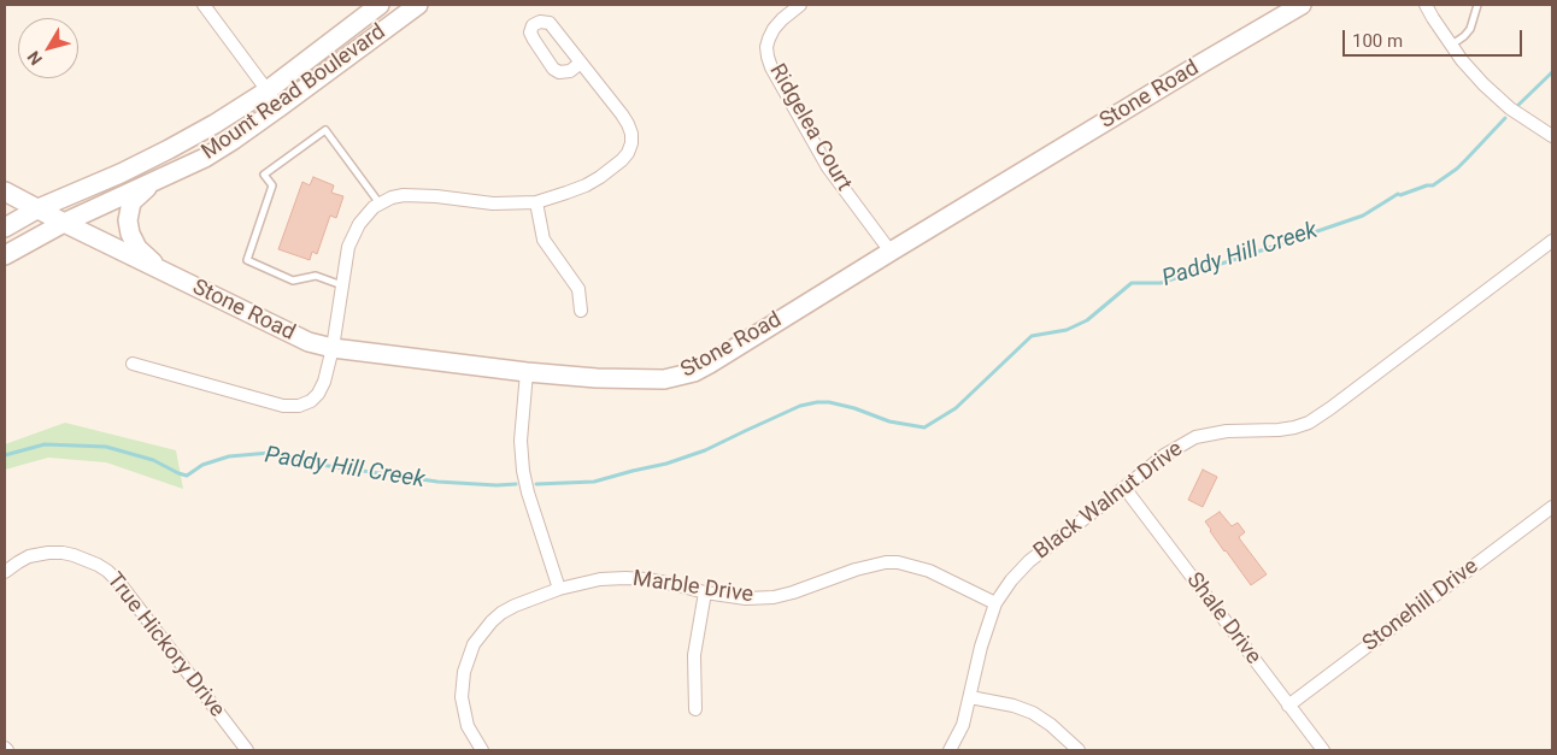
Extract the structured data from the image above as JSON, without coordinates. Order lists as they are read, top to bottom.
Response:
{
  "streets": {
    "street": [
      "Mount Read Boulevard",
      "Stone Road",
      "Ridgelea Court",
      "Black Walnut Drive",
      "Marble Drive",
      "Stonehill Drive",
      "Shale Drive",
      "True Hickory Drive"
    ]
  },
  "crossings": [
    ["Mount Read Boulevard", "Stone Road"],
    ["Stone Road", "Ridgelea Court"],
    ["Black Walnut Drive", "Marble Drive"],
    ["Black Walnut Drive", "Shale Drive"],
    ["Stonehill Drive", "Shale Drive"]
  ],
  "water": ["Paddy Hill Creek"],
  "scale_bar": "100 m",
  "north": "bottom left"
}
